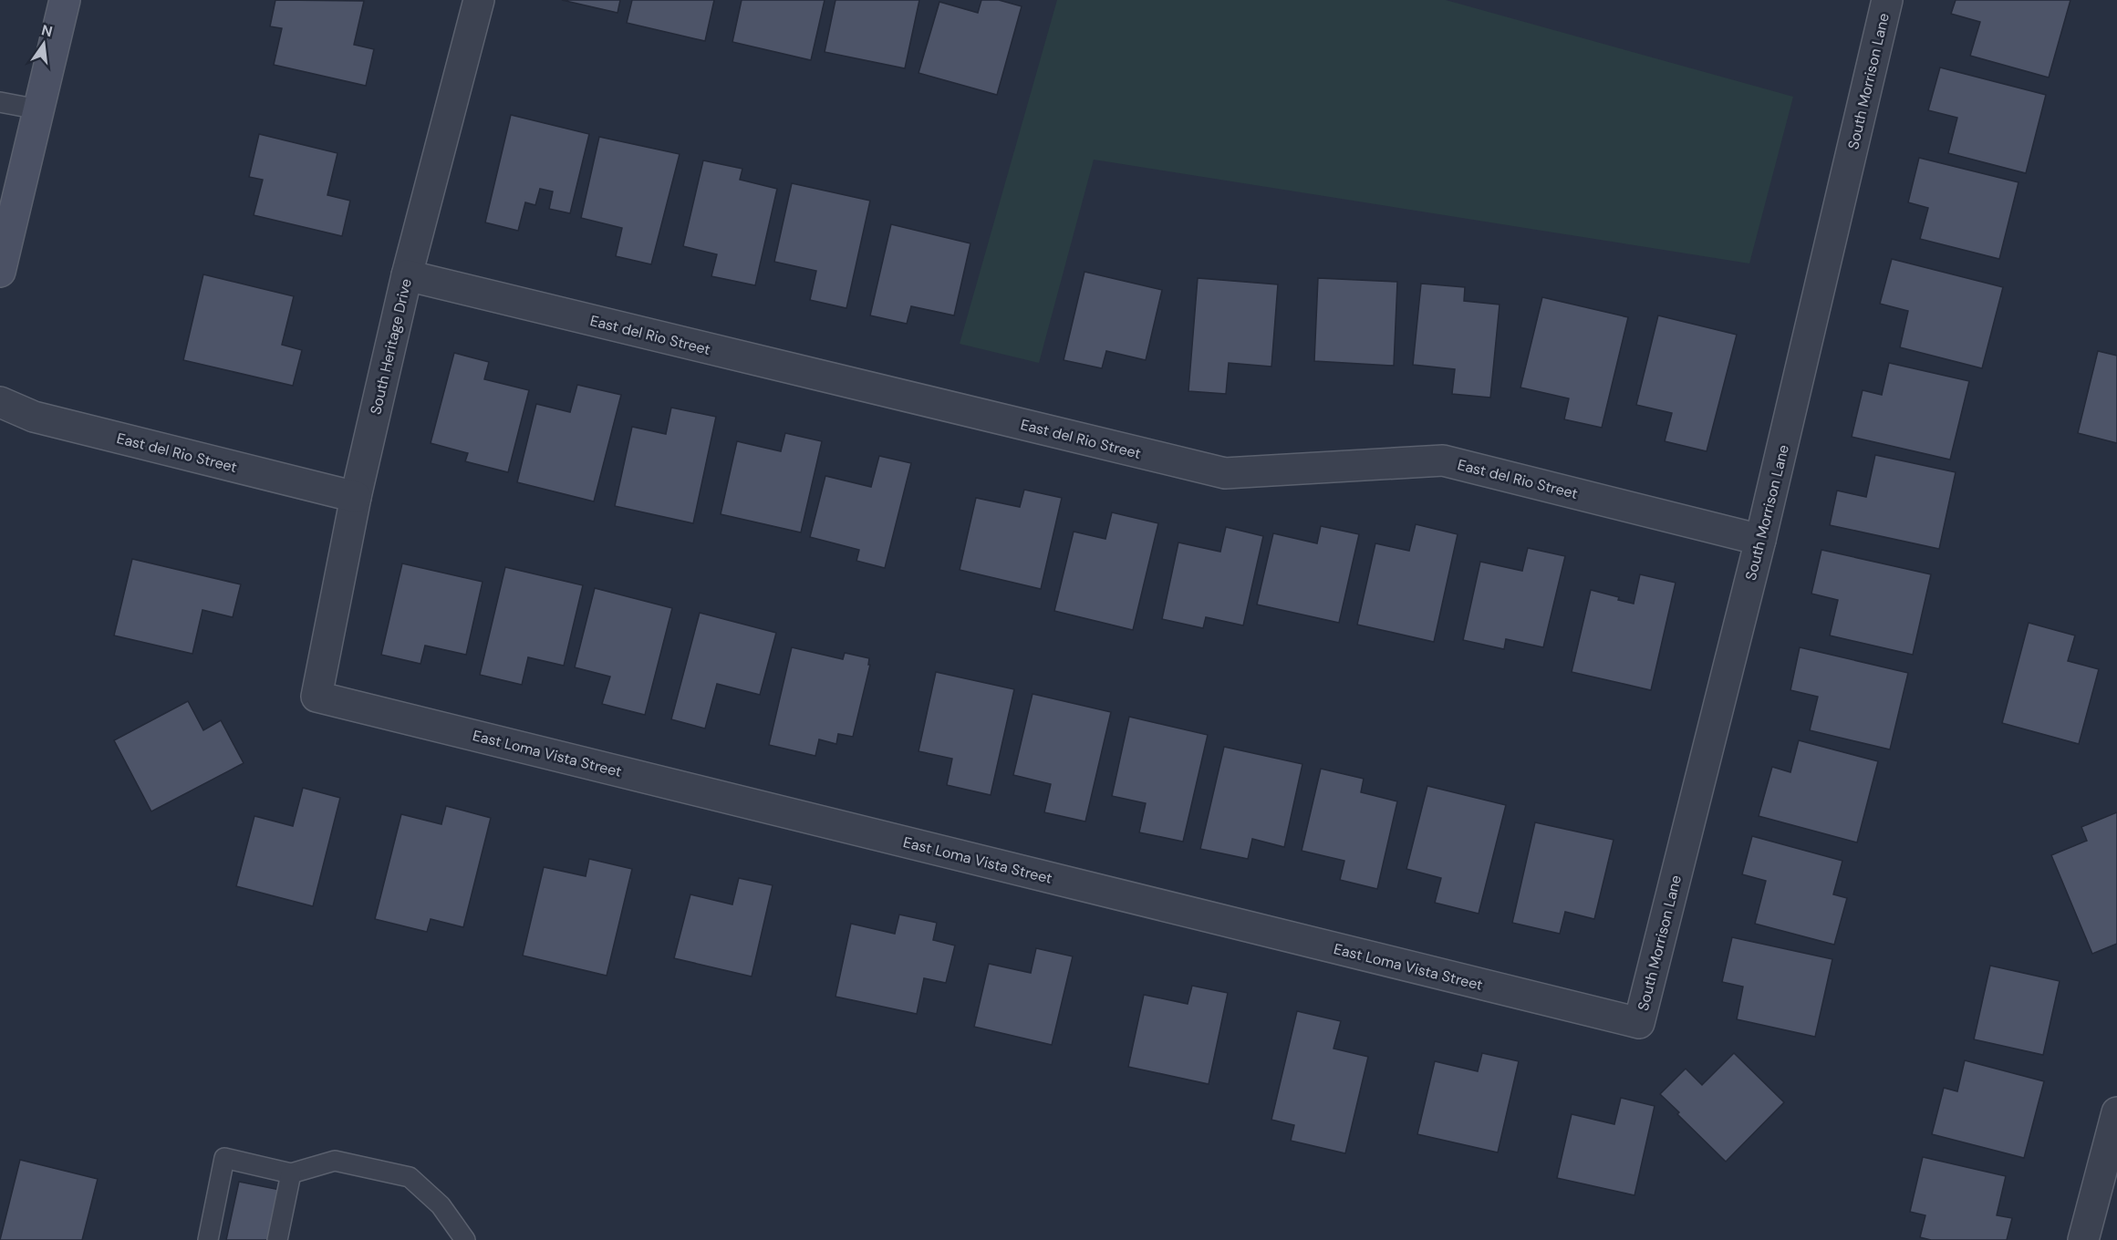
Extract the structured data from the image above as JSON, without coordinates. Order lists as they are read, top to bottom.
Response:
{
  "streets": {
    "street": [
      "South Morrison Lane",
      "East del Rio Street",
      "South Heritage Drive",
      "East Loma Vista Street"
    ]
  },
  "crossings": [
    ["South Morrison Lane", "East del Rio Street"],
    ["South Morrison Lane", "East Loma Vista Street"],
    ["East del Rio Street", "South Heritage Drive"],
    ["South Heritage Drive", "East Loma Vista Street"]
  ],
  "north": "top"
}
